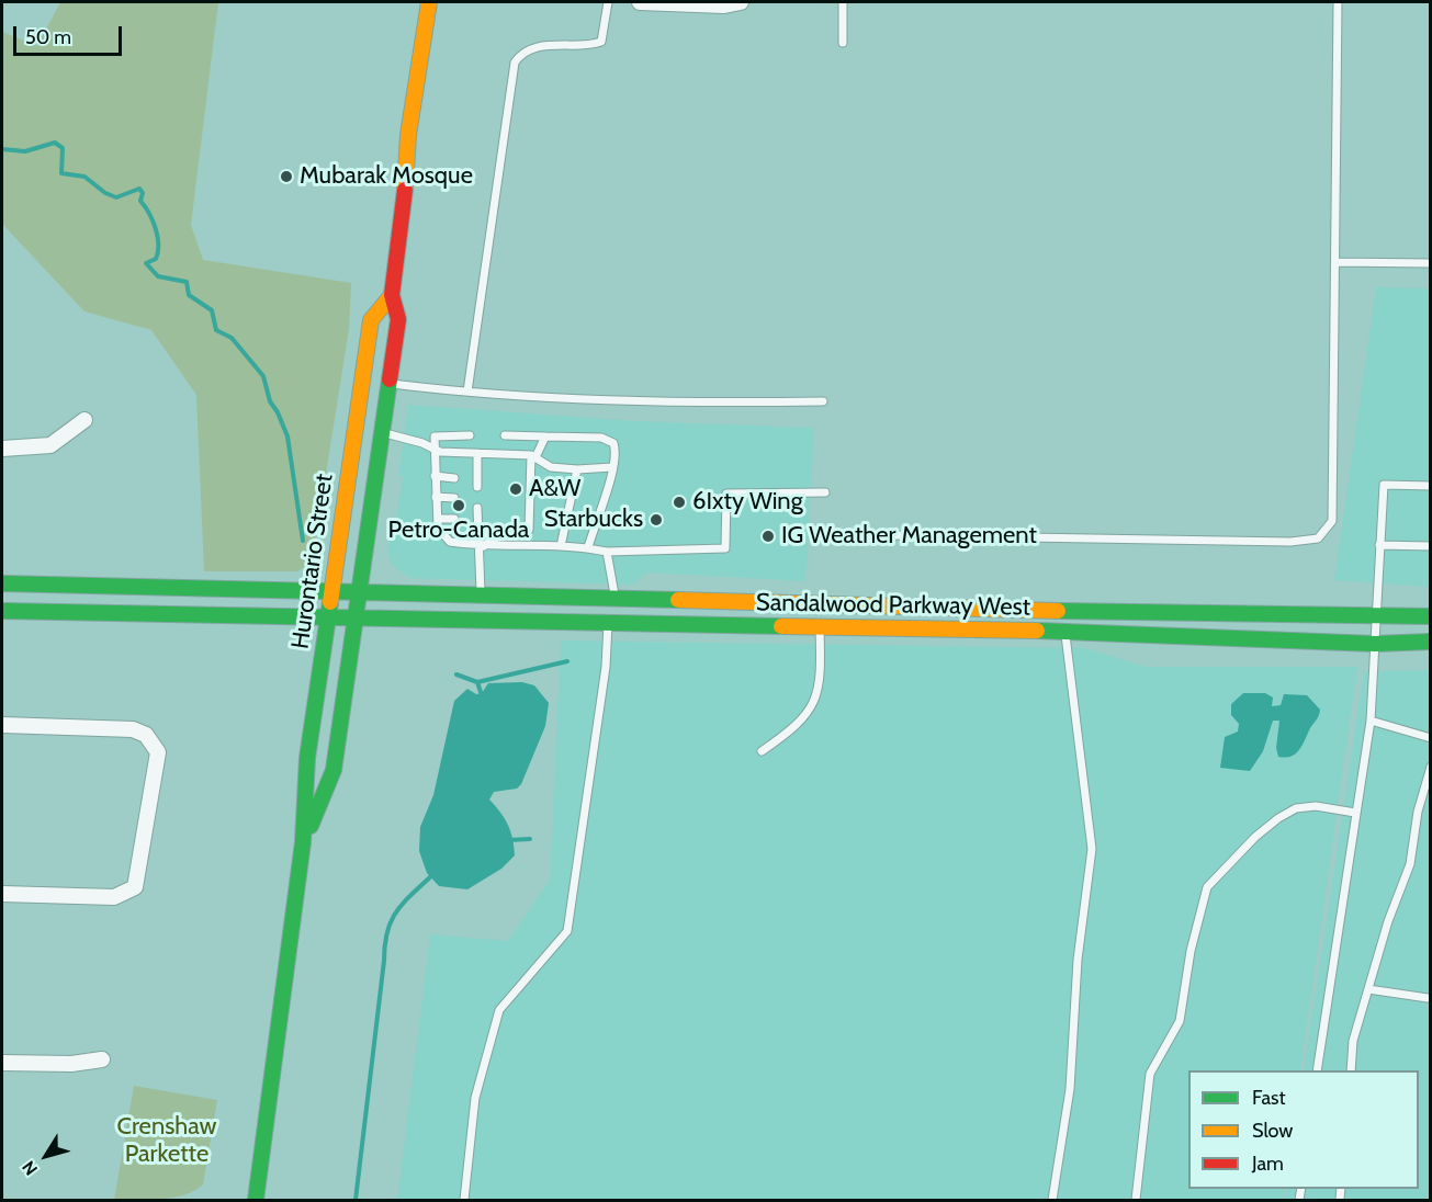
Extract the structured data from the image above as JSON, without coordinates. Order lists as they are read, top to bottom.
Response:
{
  "streets": {
    "main road": ["Hurontario Street", "Sandalwood Parkway West"]
  },
  "crossings": [
    ["Hurontario Street", "Sandalwood Parkway West"]
  ],
  "parks": ["Crenshaw Parkette"],
  "places": [
    "Mubarak Mosque",
    "A&W",
    "6Ixty Wing",
    "Petro-Canada",
    "Starbucks",
    "IG Weather Management"
  ],
  "legend": ["Fast", "Slow", "Jam"],
  "scale_bar": "50 m",
  "north": "bottom left"
}
